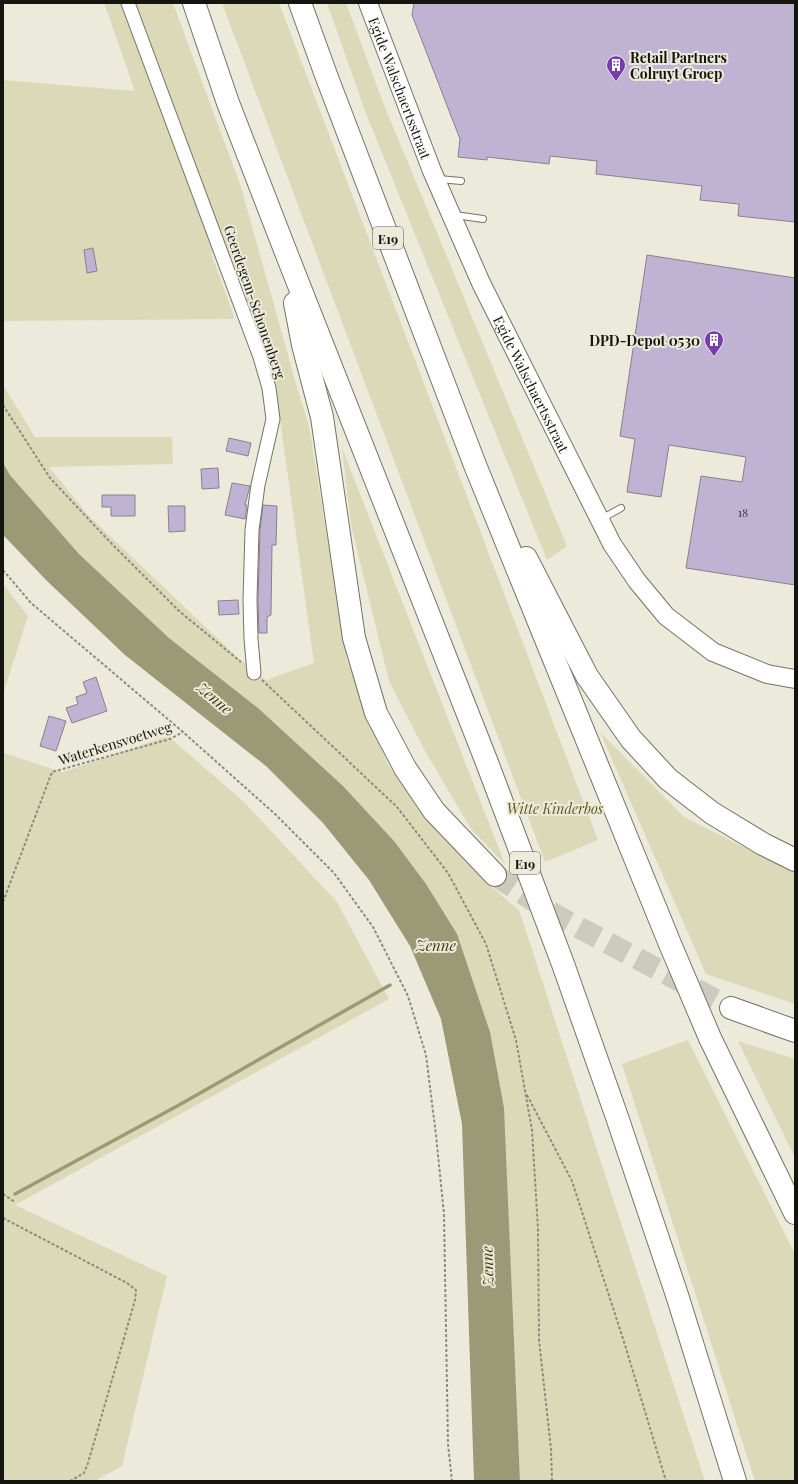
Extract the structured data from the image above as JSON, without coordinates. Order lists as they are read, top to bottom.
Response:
{
  "streets": {
    "highway": ["E19"],
    "main road": ["Egide Walschaertsstraat"],
    "street": ["Geerdegem-Schonenberg"],
    "path": ["Waterkensvoetweg"]
  },
  "water": ["Zenne"],
  "parks": ["Witte Kinderbos"],
  "places": {
    "building": ["Retail Partners Colruyt Groep", "DPD-Depot 0530"]
  },
  "house_numbers": ["18"]
}
